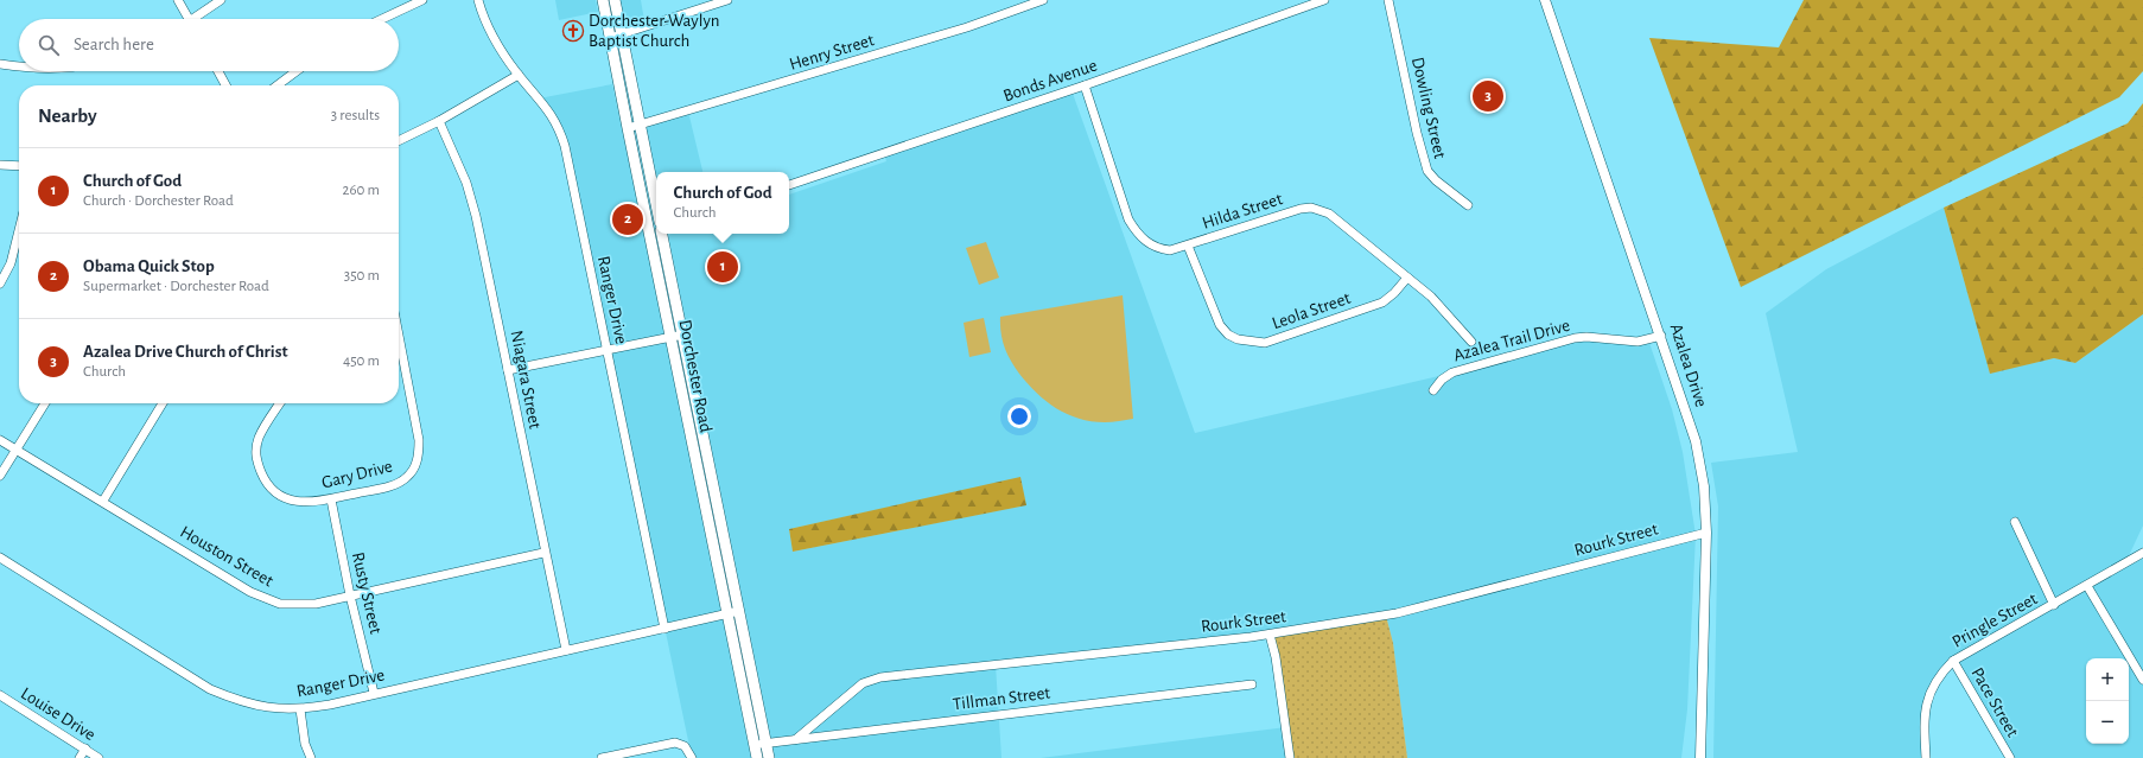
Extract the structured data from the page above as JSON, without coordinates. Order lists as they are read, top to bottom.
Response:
{
  "streets": {
    "main road": ["Dorchester Road"],
    "street": [
      "Henry Street",
      "Bonds Avenue",
      "Dowling Street",
      "Hilda Street",
      "Ranger Drive",
      "Leola Street",
      "Azalea Trail Drive",
      "Azalea Drive",
      "Niagara Street",
      "Gary Drive",
      "Rourk Street",
      "Houston Street",
      "Rusty Street",
      "Pringle Street",
      "Tillman Street",
      "Pace Street",
      "Louise Drive"
    ]
  },
  "crossings": [
    ["Henry Street", "Dorchester Road"],
    ["Bonds Avenue", "Hilda Street"],
    ["Hilda Street", "Leola Street"],
    ["Ranger Drive", "Dorchester Road"],
    ["Ranger Drive", "Niagara Street"],
    ["Ranger Drive", "Rusty Street"],
    ["Azalea Trail Drive", "Azalea Drive"],
    ["Azalea Drive", "Rourk Street"],
    ["Dorchester Road", "Tillman Street"],
    ["Niagara Street", "Houston Street"],
    ["Gary Drive", "Rusty Street"],
    ["Rourk Street", "Tillman Street"],
    ["Houston Street", "Rusty Street"],
    ["Pringle Street", "Pace Street"]
  ],
  "places": {
    "church": ["Dorchester-Waylyn Baptist Church"]
  },
  "page": {
    "search": "Search here",
    "pins": ["3", "2", "1"],
    "heading": ["Nearby", "3 results"],
    "list": [
      {
        "mark": "1",
        "name": "Church of God",
        "note": "Church · Dorchester Road",
        "value": "260 m"
      },
      {
        "mark": "2",
        "name": "Obama Quick Stop",
        "note": "Supermarket · Dorchester Road",
        "value": "350 m"
      },
      {
        "mark": "3",
        "name": "Azalea Drive Church of Christ",
        "note": "Church",
        "value": "450 m"
      }
    ],
    "popup": ["Church of God", "Church"],
    "map_buttons": ["+", "−"]
  }
}
